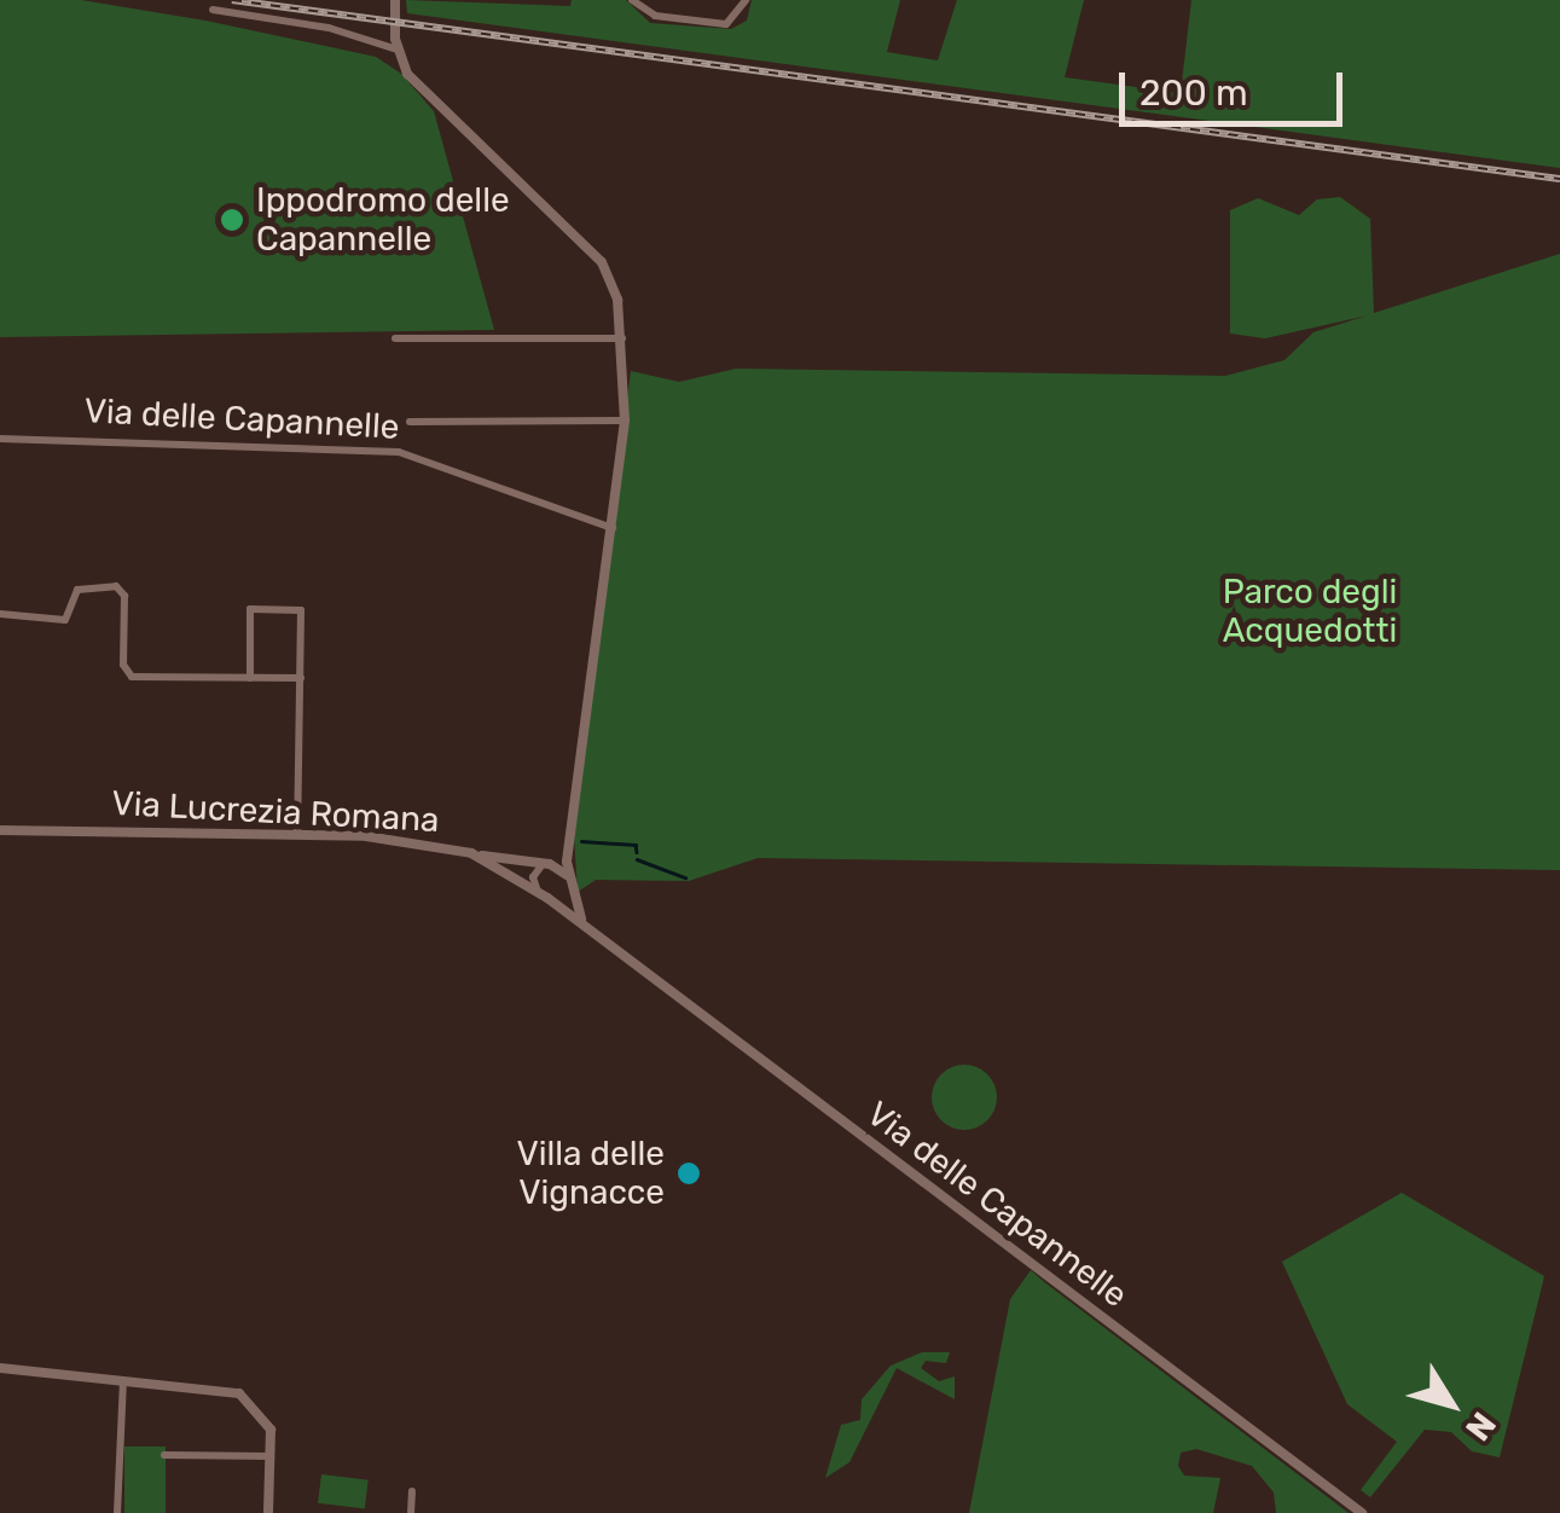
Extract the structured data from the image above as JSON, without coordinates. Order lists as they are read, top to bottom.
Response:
{
  "streets": {
    "street": ["Via delle Capannelle", "Via Lucrezia Romana"]
  },
  "crossings": [
    ["Via delle Capannelle", "Via Lucrezia Romana"]
  ],
  "parks": ["Parco degli Acquedotti"],
  "places": ["Ippodromo delle Capannelle", "Villa delle Vignacce"],
  "scale_bar": "200 m",
  "north": "bottom right"
}
